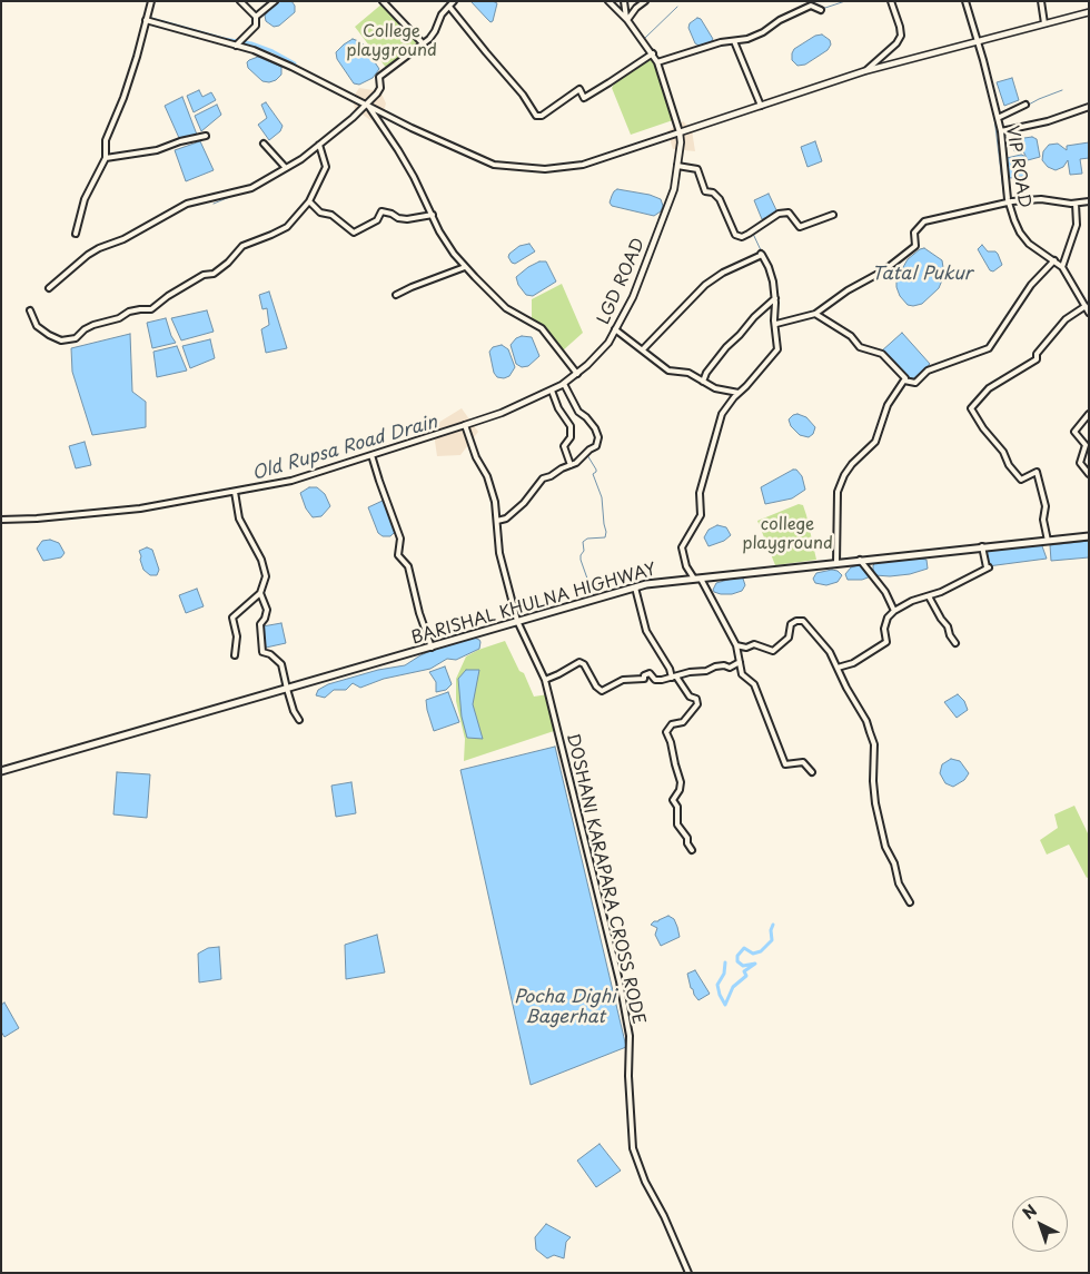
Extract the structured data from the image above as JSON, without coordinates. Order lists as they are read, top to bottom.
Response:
{
  "streets": {
    "highway": ["BARISHAL KHULNA HIGHWAY"],
    "main road": ["LGD ROAD"],
    "street": ["VIP ROAD", "DOSHANI KARAPARA CROSS RODE"]
  },
  "crossings": [
    ["LGD ROAD", "DOSHANI KARAPARA CROSS RODE"],
    ["BARISHAL KHULNA HIGHWAY", "DOSHANI KARAPARA CROSS RODE"]
  ],
  "water": ["Tatal Pukur", "Old Rupsa Road Drain", "Pocha Dighi Bagerhat"],
  "parks": ["College playground", "college playground"],
  "north": "top left"
}
